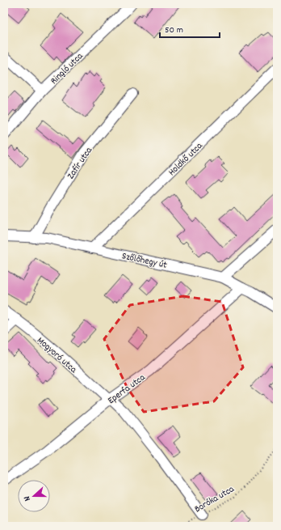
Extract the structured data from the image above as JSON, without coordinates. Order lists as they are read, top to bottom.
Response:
{
  "streets": {
    "street": [
      "Ringló utca",
      "Holdkő utca",
      "Zafír utca",
      "Szőlőhegy út",
      "Mogyoró utca",
      "Eperfa utca"
    ],
    "path": ["Boróka utca"]
  },
  "crossings": [
    ["Holdkő utca", "Szőlőhegy út"],
    ["Zafír utca", "Szőlőhegy út"],
    ["Szőlőhegy út", "Eperfa utca"],
    ["Mogyoró utca", "Eperfa utca"],
    ["Mogyoró utca", "Boróka utca"]
  ],
  "scale_bar": "50 m",
  "north": "left"
}
